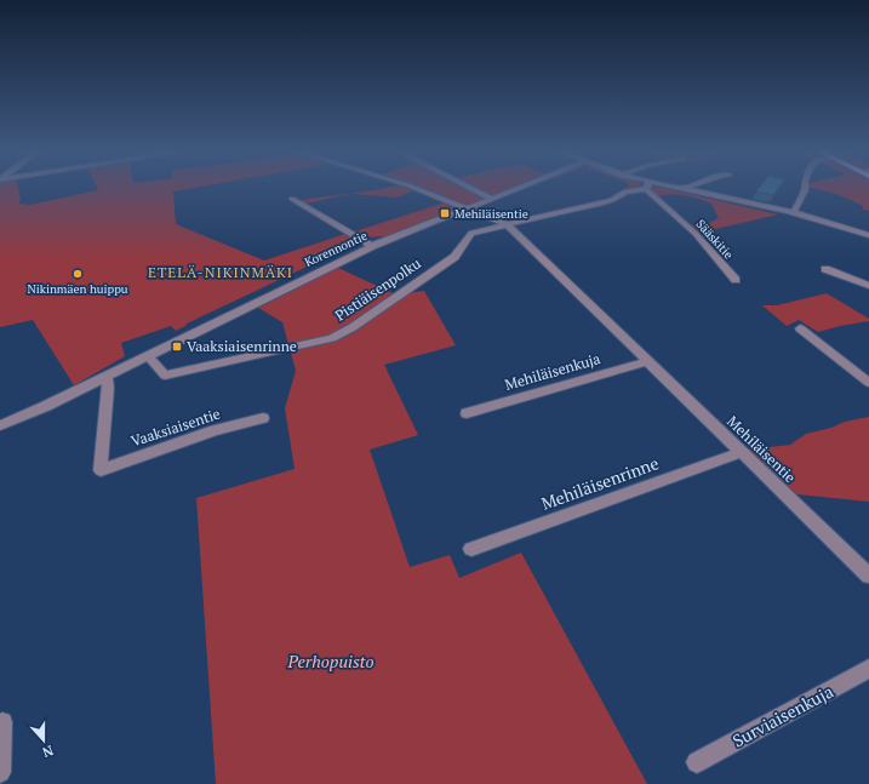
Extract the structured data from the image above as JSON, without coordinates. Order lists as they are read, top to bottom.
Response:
{
  "streets": {
    "street": [
      "Sääskitie",
      "Korennontie",
      "Pistiäisenpolku",
      "Mehiläisenkuja",
      "Vaaksiaisentie",
      "Mehiläisentie",
      "Mehiläisenrinne",
      "Surviaisenkuja"
    ]
  },
  "crossings": [
    ["Korennontie", "Pistiäisenpolku"],
    ["Korennontie", "Vaaksiaisentie"],
    ["Pistiäisenpolku", "Mehiläisentie"],
    ["Mehiläisenkuja", "Mehiläisentie"],
    ["Mehiläisentie", "Mehiläisenrinne"]
  ],
  "districts": ["ETELÄ-NIKINMÄKI"],
  "parks": ["Perhopuisto"],
  "places": {
    "transit": ["Mehiläisentie", "Vaaksiaisenrinne"],
    "other": ["Nikinmäen huippu"]
  },
  "north": "bottom"
}
